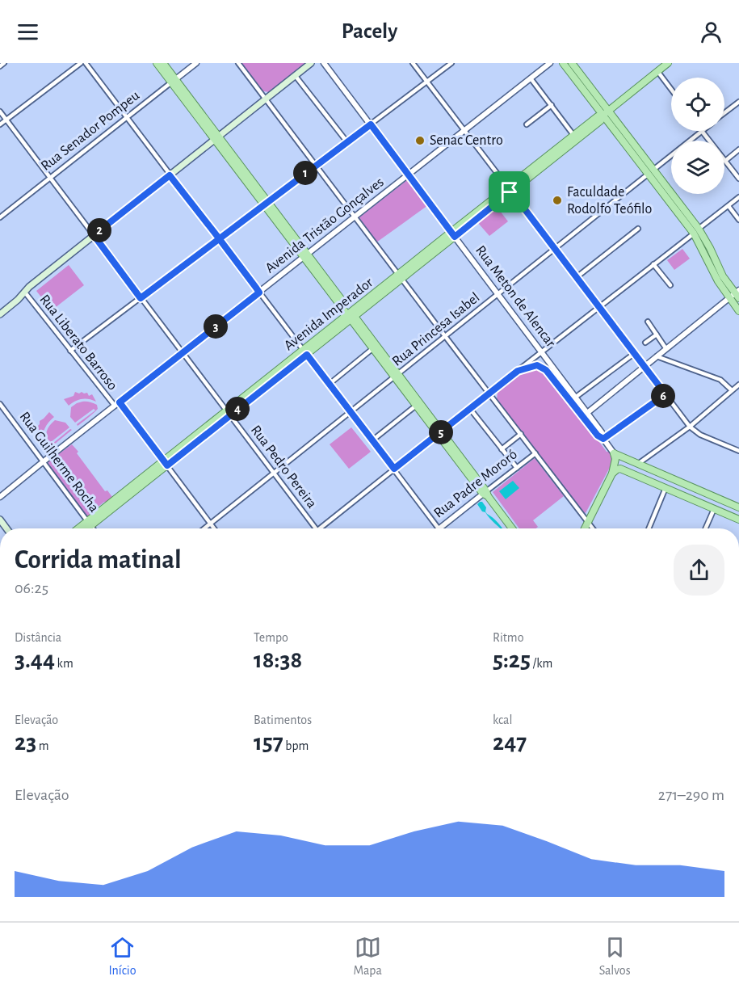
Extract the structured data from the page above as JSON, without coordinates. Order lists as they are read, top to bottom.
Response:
{
  "streets": {
    "main road": ["Avenida Imperador"],
    "street": [
      "Rua Senador Pompeu",
      "Avenida Tristão Gonçalves",
      "Rua Meton de Alencar",
      "Rua Princesa Isabel",
      "Rua Liberato Barroso",
      "Rua Guilherme Rocha",
      "Rua Pedro Pereira",
      "Rua Padre Mororó"
    ]
  },
  "crossings": [
    ["Rua Senador Pompeu", "Rua Pedro Pereira"],
    ["Avenida Tristão Gonçalves", "Rua Meton de Alencar"],
    ["Avenida Tristão Gonçalves", "Rua Liberato Barroso"],
    ["Avenida Tristão Gonçalves", "Rua Guilherme Rocha"],
    ["Avenida Tristão Gonçalves", "Rua Pedro Pereira"],
    ["Rua Meton de Alencar", "Avenida Imperador"],
    ["Rua Meton de Alencar", "Rua Princesa Isabel"],
    ["Avenida Imperador", "Rua Liberato Barroso"],
    ["Avenida Imperador", "Rua Guilherme Rocha"],
    ["Avenida Imperador", "Rua Pedro Pereira"],
    ["Rua Princesa Isabel", "Rua Liberato Barroso"],
    ["Rua Princesa Isabel", "Rua Pedro Pereira"]
  ],
  "places": ["Senac Centro", "Faculdade Rodolfo Teófilo"],
  "page": {
    "header": "Pacely",
    "pins": [
      "1",
      "2",
      "3",
      "6",
      "4",
      "5"
    ],
    "heading": ["Corrida matinal", "06:25"],
    "stats": [
      ["Distância", "3.44 km"],
      ["Tempo", "18:38"],
      ["Ritmo", "5:25 /km"],
      ["Elevação", "23 m"],
      ["Batimentos", "157 bpm"],
      ["kcal", "247"]
    ],
    "chart": ["Elevação", "271–290 m"],
    "tabs": ["Início", "Mapa", "Salvos"]
  }
}
